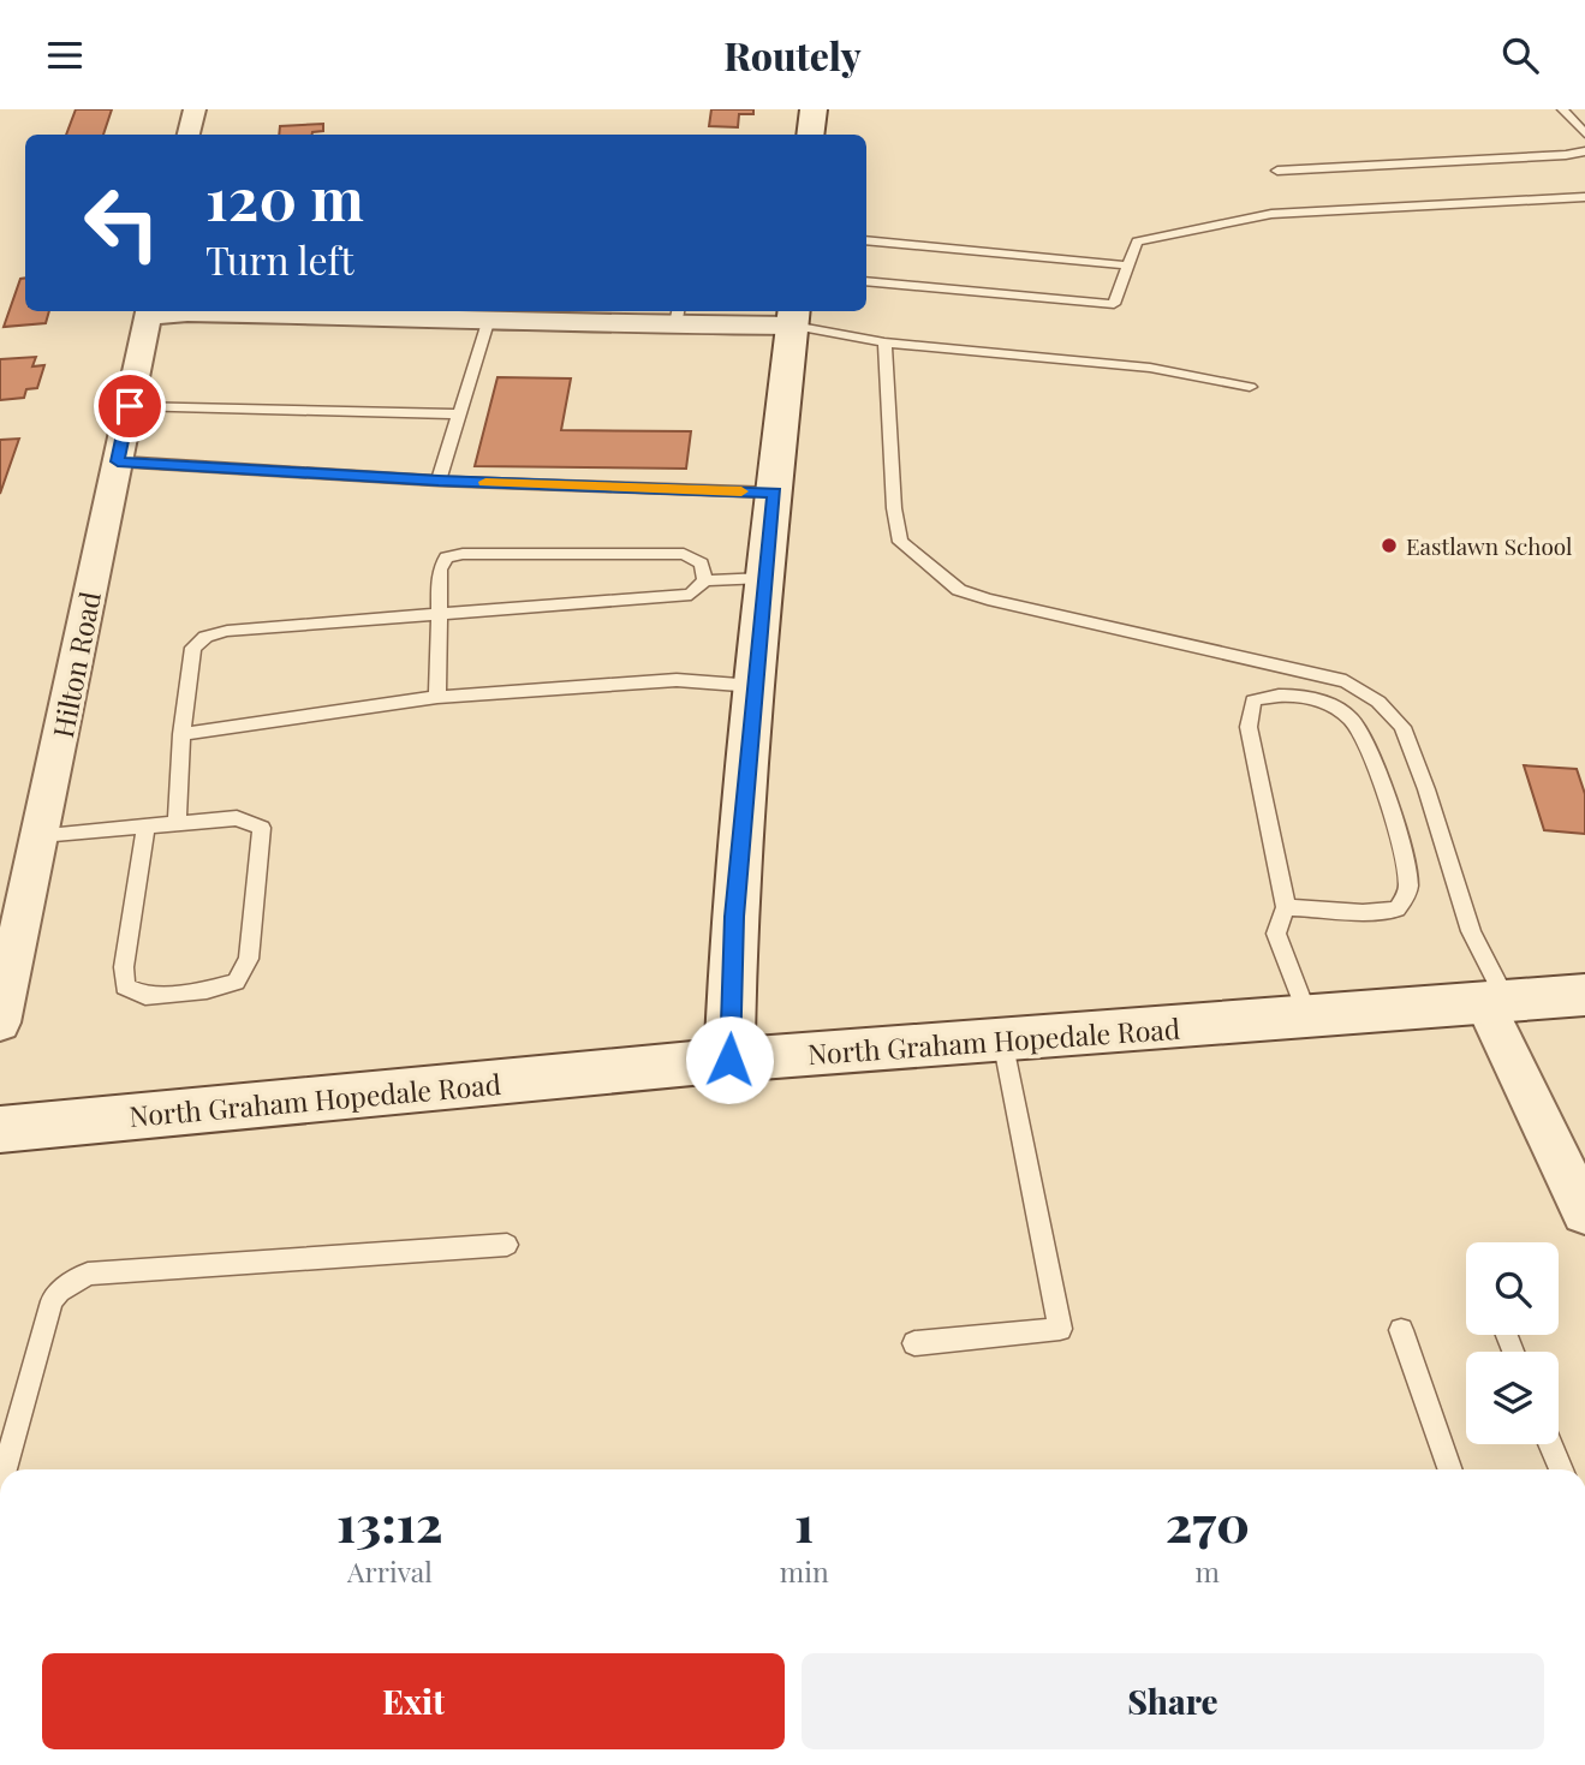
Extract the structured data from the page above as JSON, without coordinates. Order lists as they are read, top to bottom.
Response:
{
  "streets": {
    "street": ["Hilton Road", "North Graham Hopedale Road"]
  },
  "places": ["Eastlawn School"],
  "page": {
    "header": "Routely",
    "turn": ["120 m", "Turn left"],
    "eta": [
      "13:12",
      "Arrival",
      "1",
      "min",
      "270",
      "m"
    ],
    "buttons": ["Exit", "Share"]
  }
}
